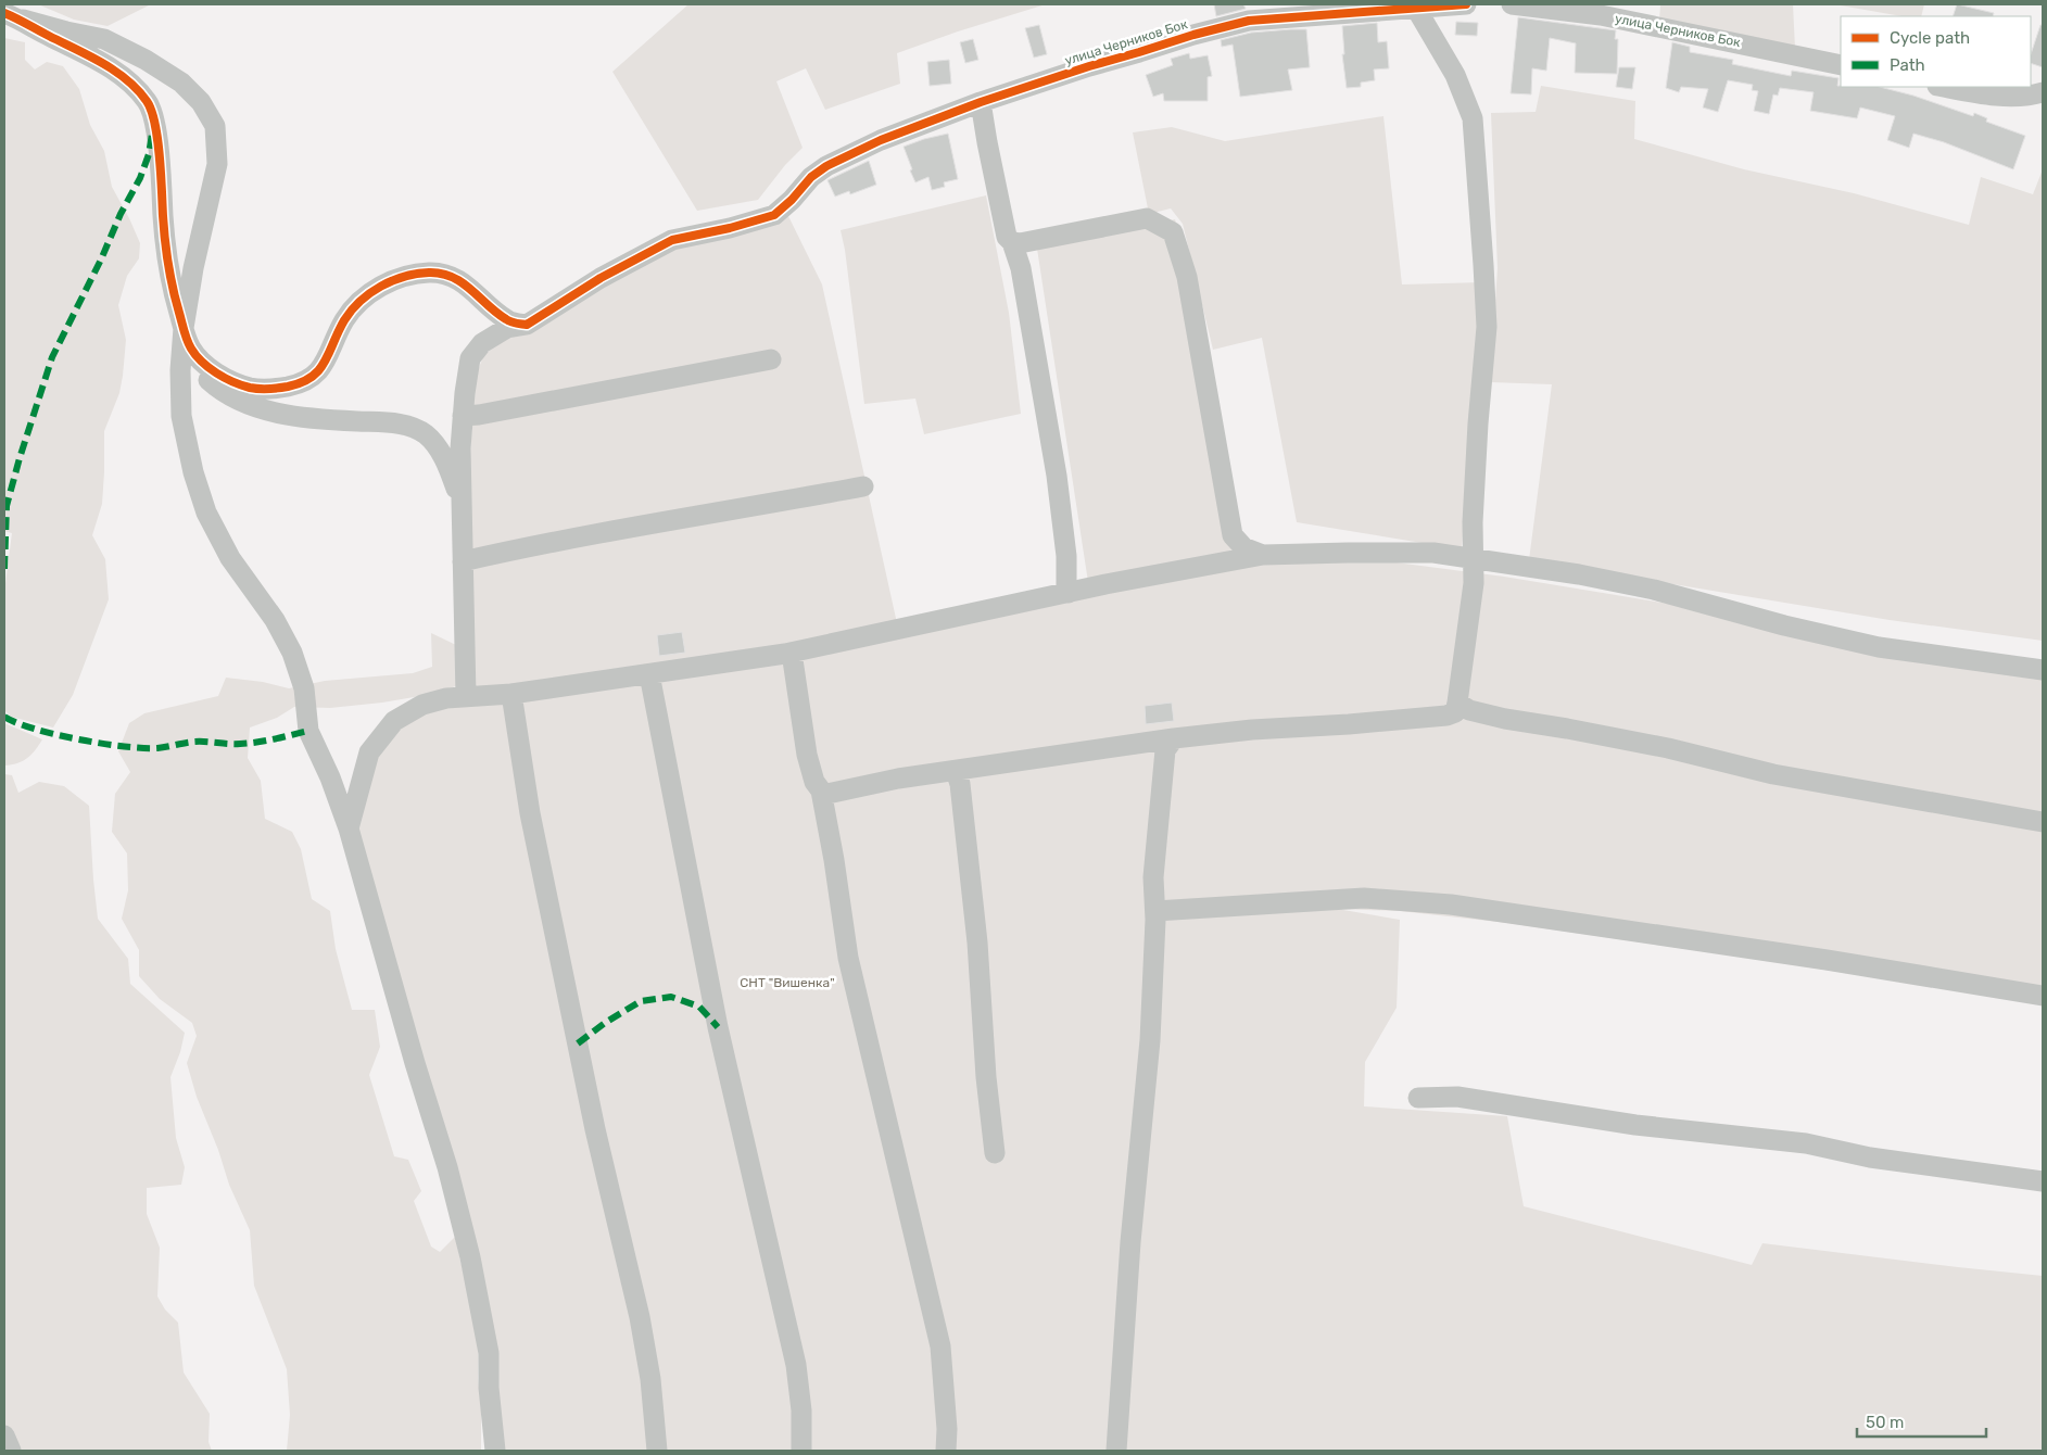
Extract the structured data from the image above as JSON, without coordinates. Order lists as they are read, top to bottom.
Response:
{
  "streets": {
    "street": ["улица Черников Бок"]
  },
  "parks": ["СНТ \"Вишенка\""],
  "legend": ["Cycle path", "Path"],
  "scale_bar": "50 m"
}
